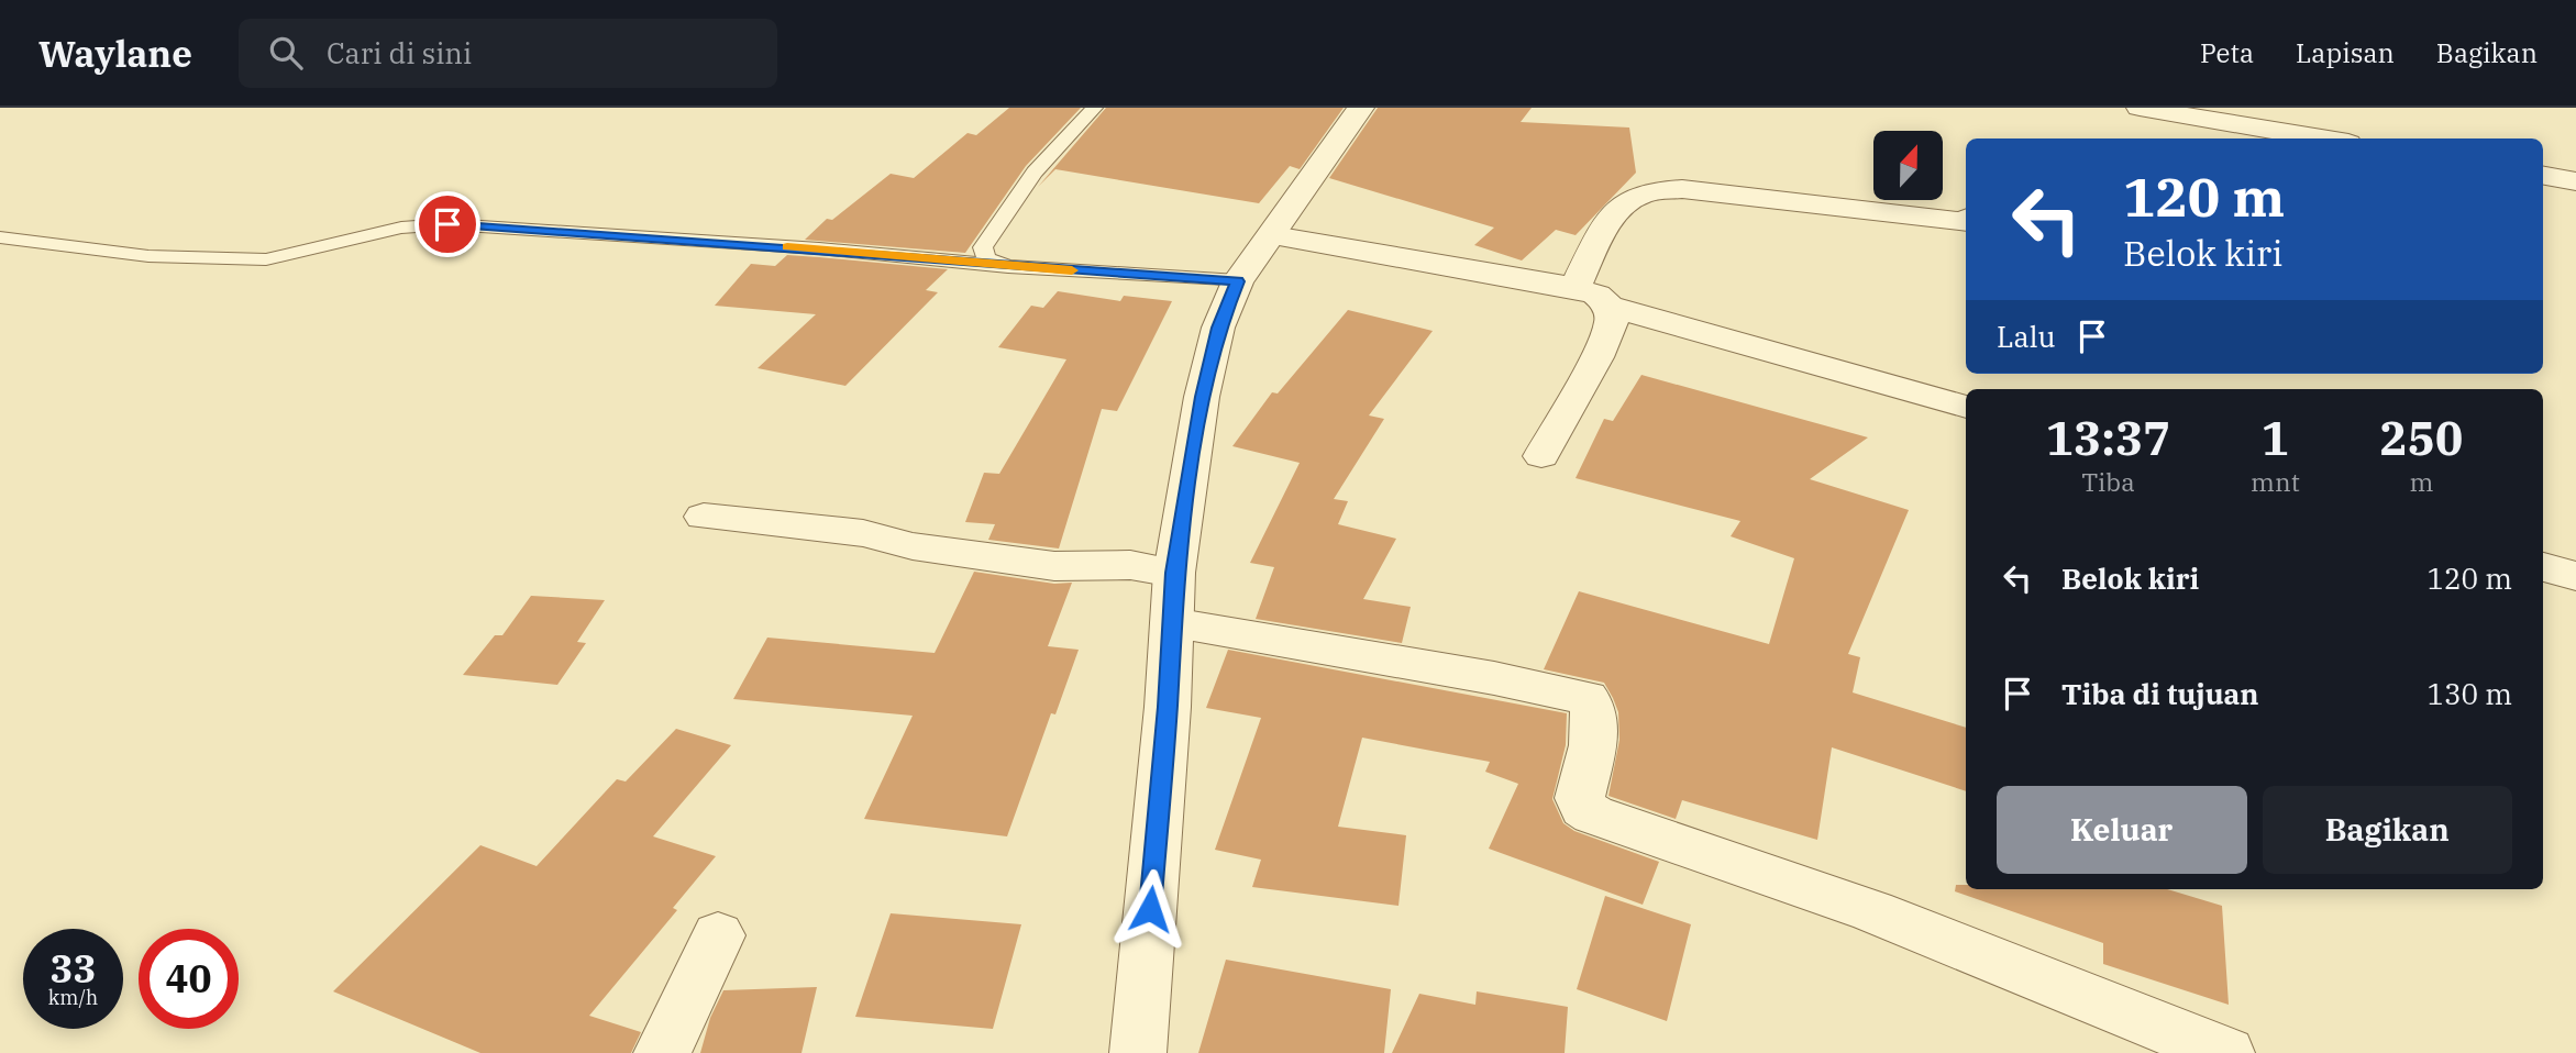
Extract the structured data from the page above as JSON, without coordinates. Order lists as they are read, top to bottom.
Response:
{
  "north": "top",
  "page": {
    "header": "Waylane",
    "search": "Cari di sini",
    "nav": ["Peta", "Lapisan", "Bagikan"],
    "turn": ["120 m", "Belok kiri"],
    "then": "Lalu",
    "eta": [
      "13:37",
      "Tiba",
      "1",
      "mnt",
      "250",
      "m"
    ],
    "list": [
      {
        "name": "Belok kiri",
        "value": "120 m"
      },
      {
        "name": "Tiba di tujuan",
        "value": "130 m"
      }
    ],
    "buttons": ["Keluar", "Bagikan"],
    "speed": "33 km/h",
    "limit": "40"
  }
}
